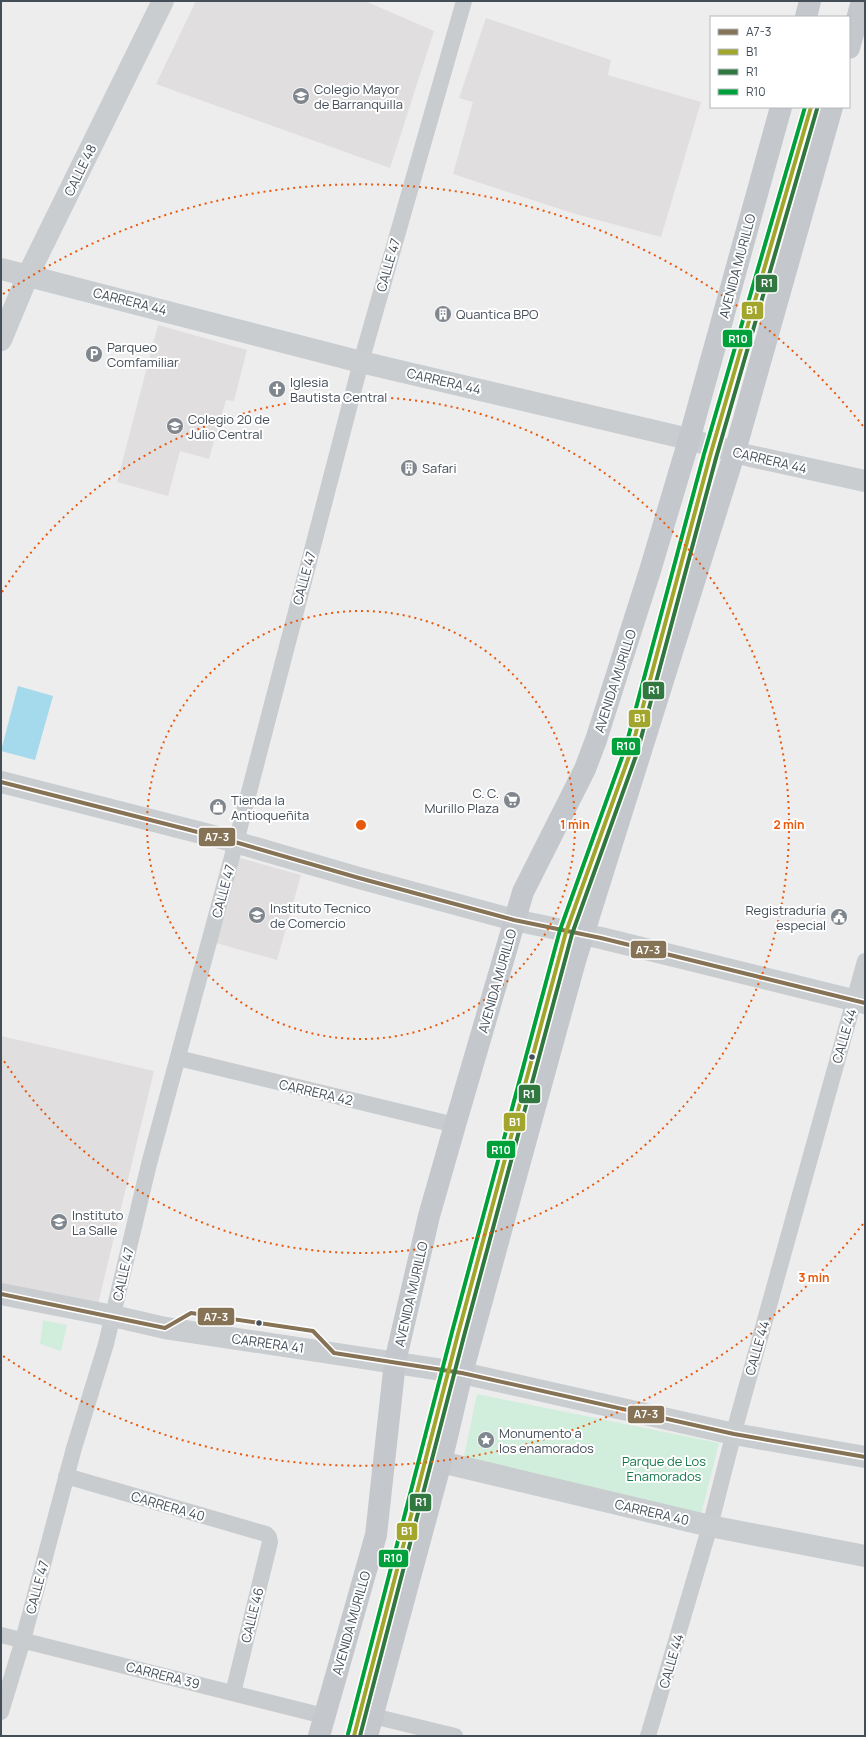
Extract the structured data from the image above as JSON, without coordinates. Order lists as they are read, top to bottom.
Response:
{
  "streets": {
    "main road": ["AVENIDA MURILLO"],
    "street": [
      "CALLE 48",
      "CALLE 47",
      "CARRERA 44",
      "CALLE 44",
      "CARRERA 42",
      "CARRERA 41",
      "CARRERA 40",
      "CALLE 46",
      "CARRERA 39"
    ]
  },
  "crossings": [
    ["CALLE 48", "CARRERA 44"],
    ["CALLE 47", "CARRERA 44"],
    ["CALLE 47", "CARRERA 42"],
    ["CALLE 47", "CARRERA 41"],
    ["CALLE 47", "CARRERA 40"],
    ["CALLE 47", "CARRERA 39"],
    ["AVENIDA MURILLO", "CARRERA 44"],
    ["AVENIDA MURILLO", "CARRERA 42"],
    ["AVENIDA MURILLO", "CARRERA 41"],
    ["AVENIDA MURILLO", "CARRERA 39"],
    ["CALLE 44", "CARRERA 41"],
    ["CALLE 44", "CARRERA 40"],
    ["CARRERA 40", "CALLE 46"],
    ["CALLE 46", "CARRERA 39"]
  ],
  "parks": ["Parque de Los Enamorados"],
  "places": {
    "school or university": [
      "Colegio Mayor de Barranquilla",
      "Colegio 20 de Julio Central",
      "Instituto Tecnico de Comercio",
      "Instituto La Salle"
    ],
    "building": ["Quantica BPO", "Safari"],
    "parking": ["Parqueo Comfamiliar"],
    "church": ["Iglesia Bautista Central"],
    "supermarket": ["C. C. Murillo Plaza"],
    "shop": ["Tienda la Antioqueñita"],
    "public building": ["Registraduría especial"],
    "place": ["Monumento a los enamorados"]
  },
  "lines": [
    "transit line B1",
    "transit line R10",
    "transit line R1",
    "transit line A7-3"
  ],
  "legend": [
    "A7-3",
    "B1",
    "R1",
    "R10"
  ],
  "rings": ["1 min", "2 min", "3 min"]
}
